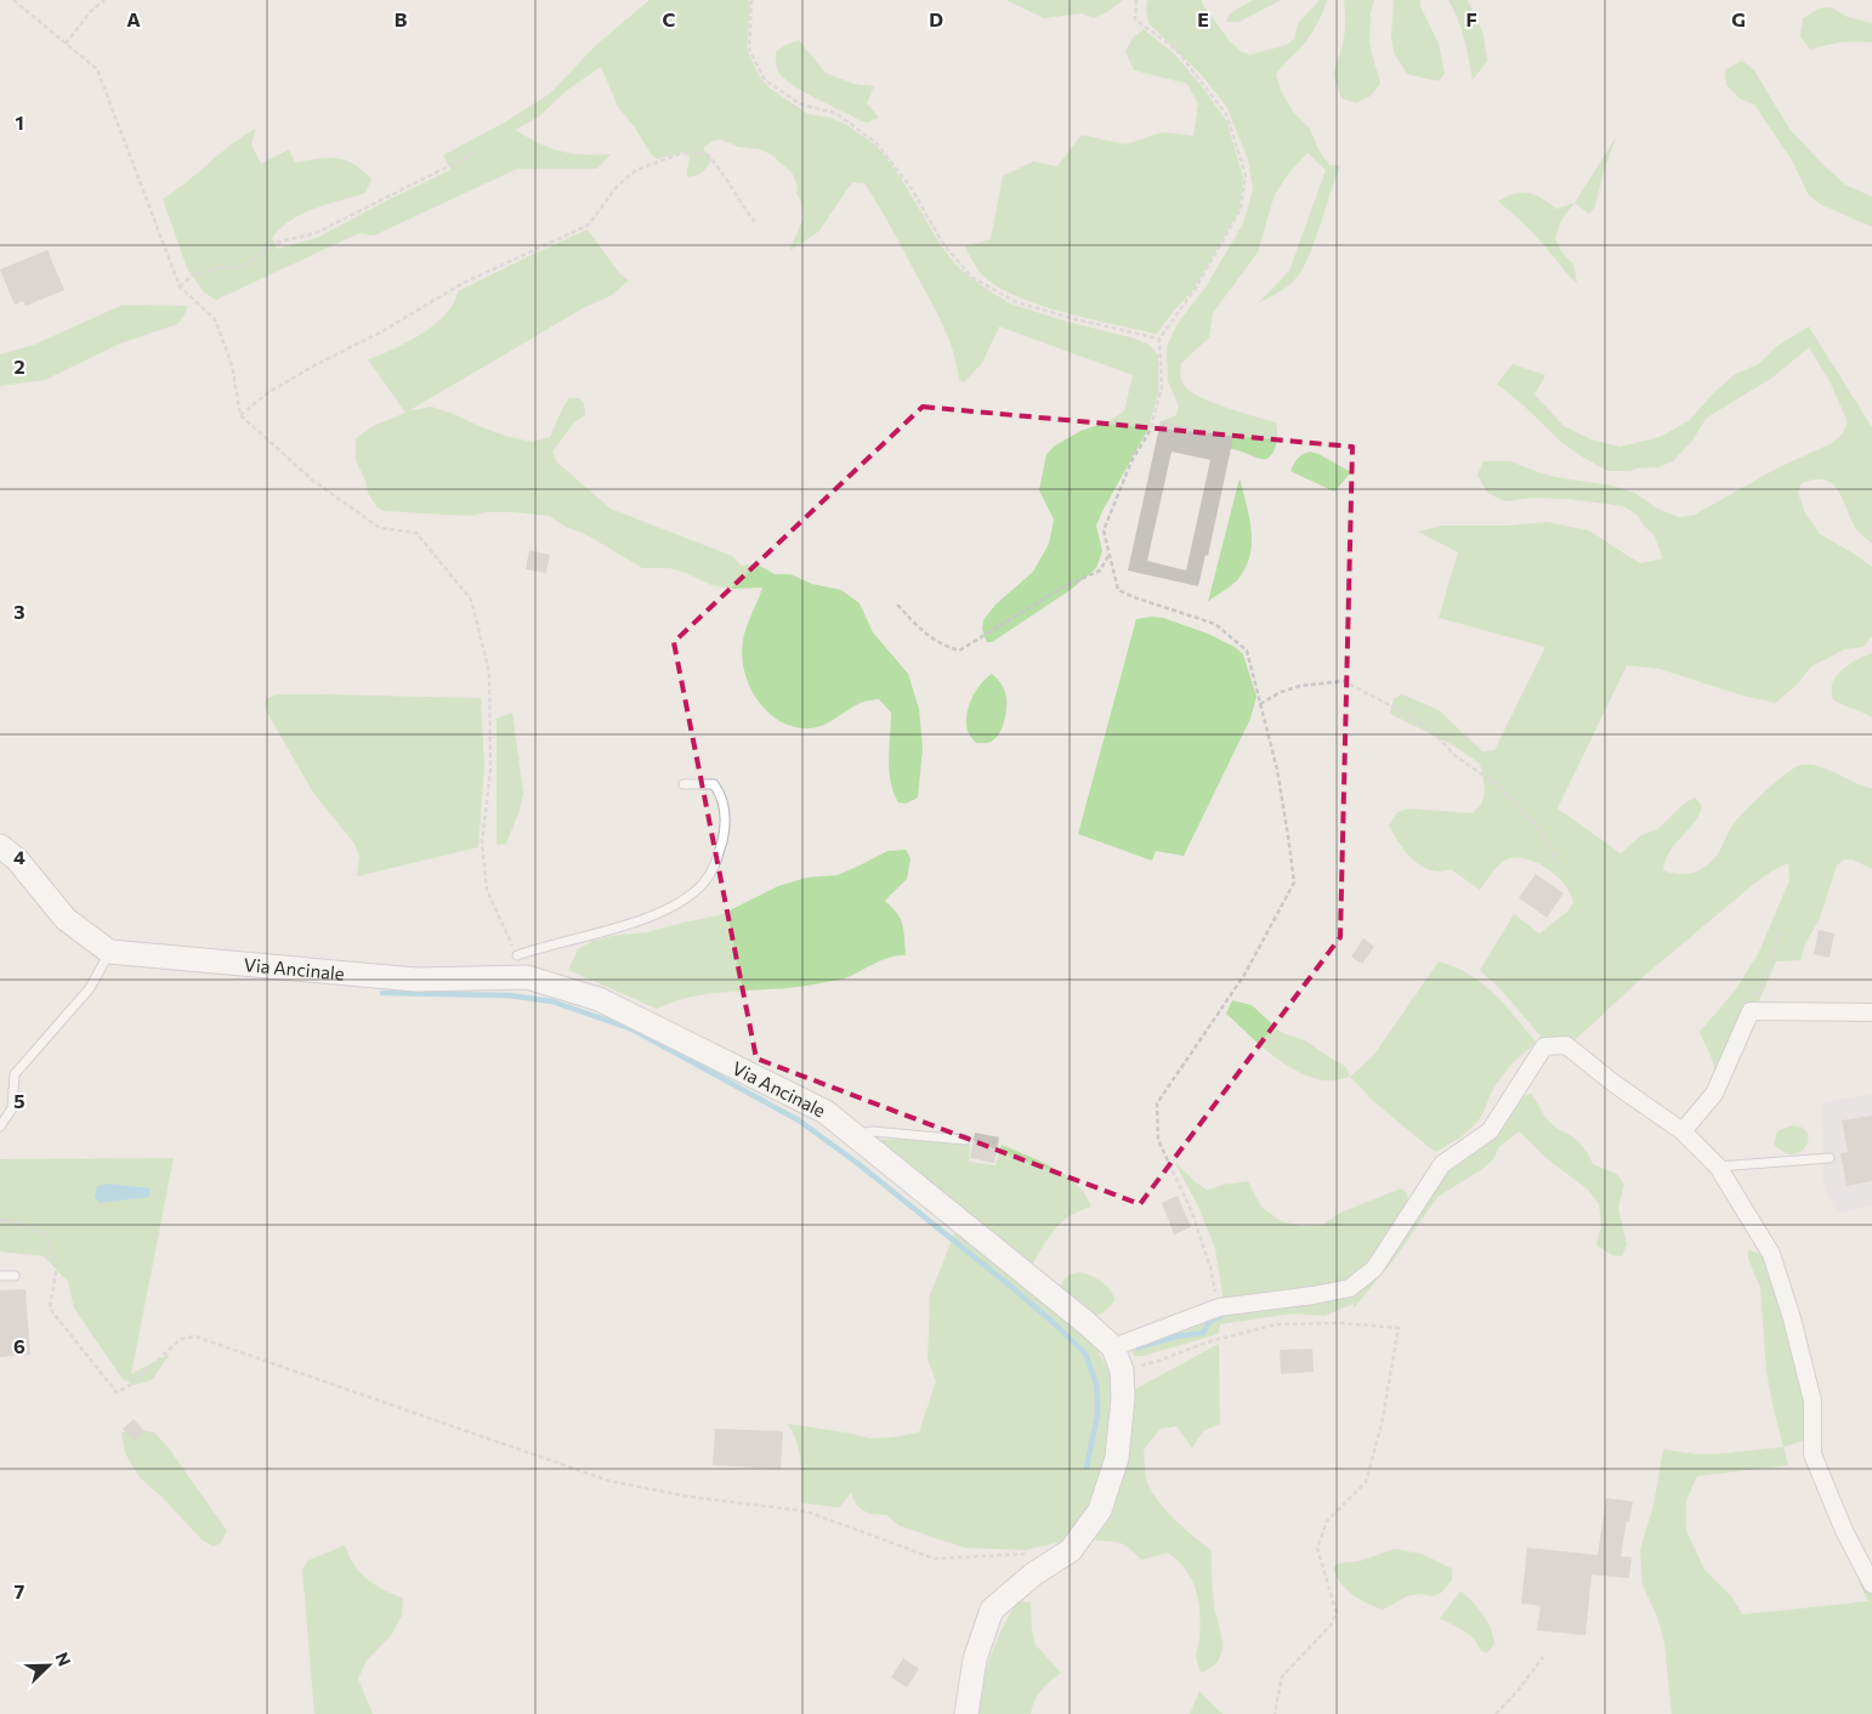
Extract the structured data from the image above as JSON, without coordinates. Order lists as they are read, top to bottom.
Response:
{
  "streets": {
    "main road": ["Via Ancinale"]
  },
  "north": "top right",
  "grid": {
    "columns": [
      "A",
      "B",
      "C",
      "D",
      "E",
      "F",
      "G"
    ],
    "rows": [
      "1",
      "2",
      "3",
      "4",
      "5",
      "6",
      "7"
    ]
  }
}
